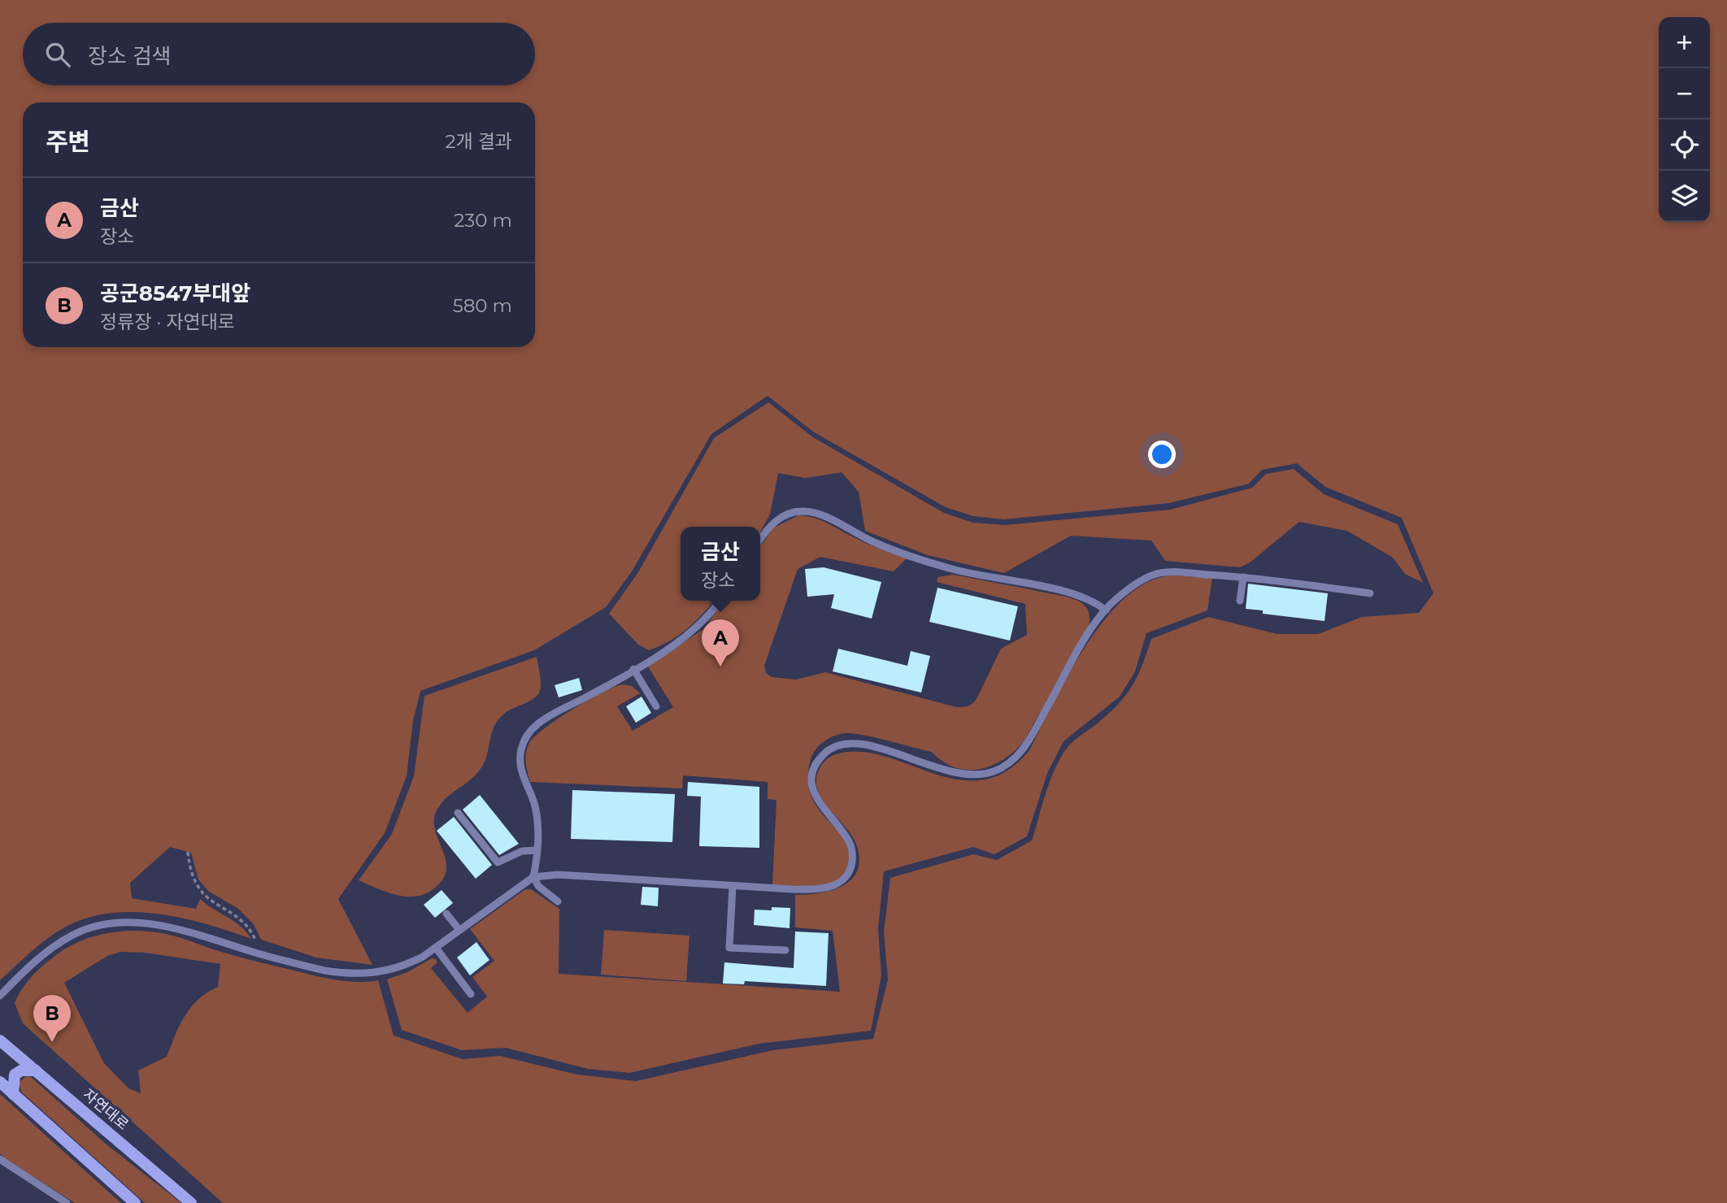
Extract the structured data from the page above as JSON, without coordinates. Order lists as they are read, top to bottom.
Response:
{
  "streets": {
    "main road": ["자연대로"]
  },
  "page": {
    "map_buttons": ["+", "−"],
    "search": "장소 검색",
    "heading": ["주변", "2개 결과"],
    "list": [
      {
        "mark": "A",
        "name": "금산",
        "note": "장소",
        "value": "230 m"
      },
      {
        "mark": "B",
        "name": "공군8547부대앞",
        "note": "정류장 · 자연대로",
        "value": "580 m"
      }
    ],
    "popup": ["금산", "장소"],
    "pins": ["A", "B"]
  }
}
